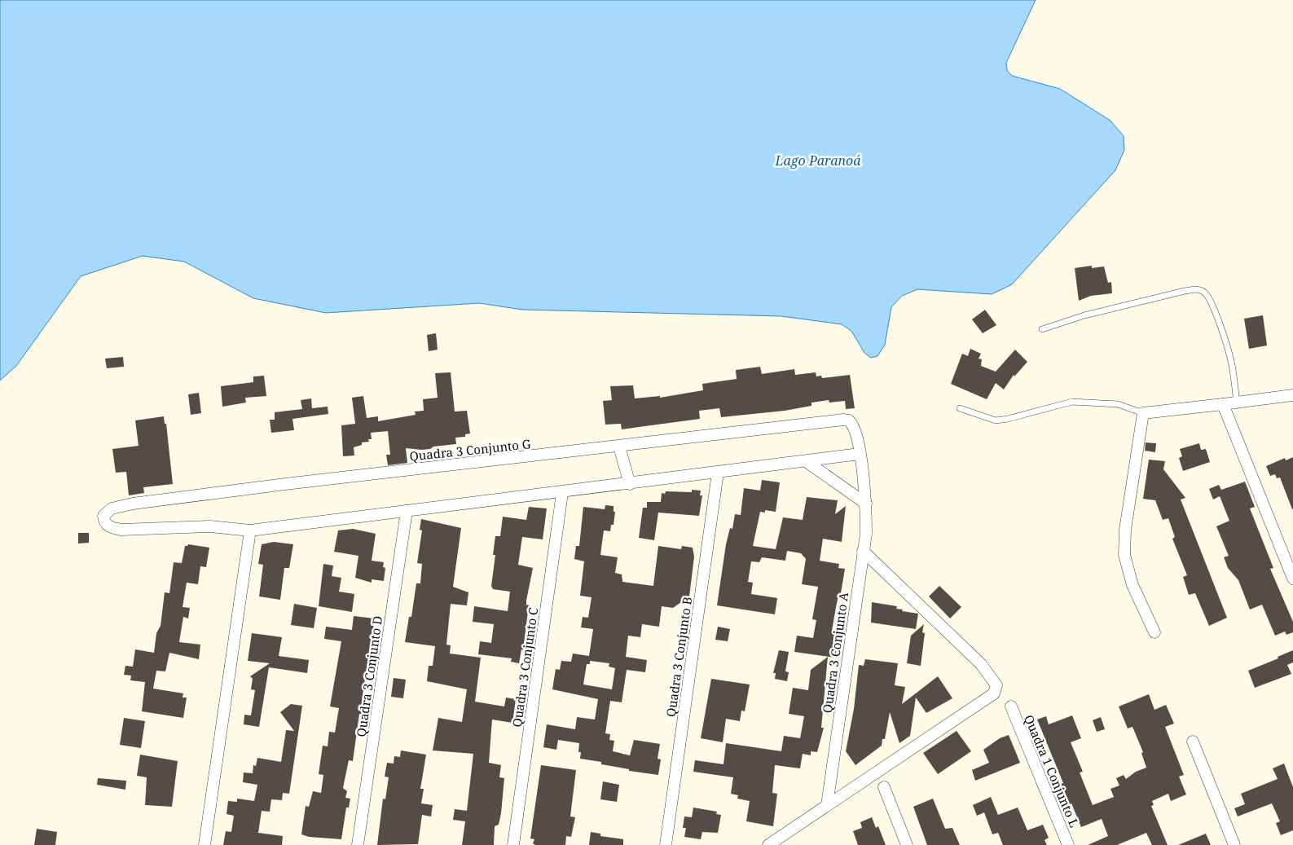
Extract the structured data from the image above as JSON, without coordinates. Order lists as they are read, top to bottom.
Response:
{
  "streets": {
    "street": [
      "Quadra 3 Conjunto G",
      "Quadra 3 Conjunto A",
      "Quadra 3 Conjunto B",
      "Quadra 3 Conjunto C",
      "Quadra 3 Conjunto D",
      "Quadra 1 Conjunto L"
    ]
  },
  "crossings": [
    ["Quadra 3 Conjunto G", "Quadra 3 Conjunto A"]
  ],
  "water": ["Lago Paranoá"]
}
